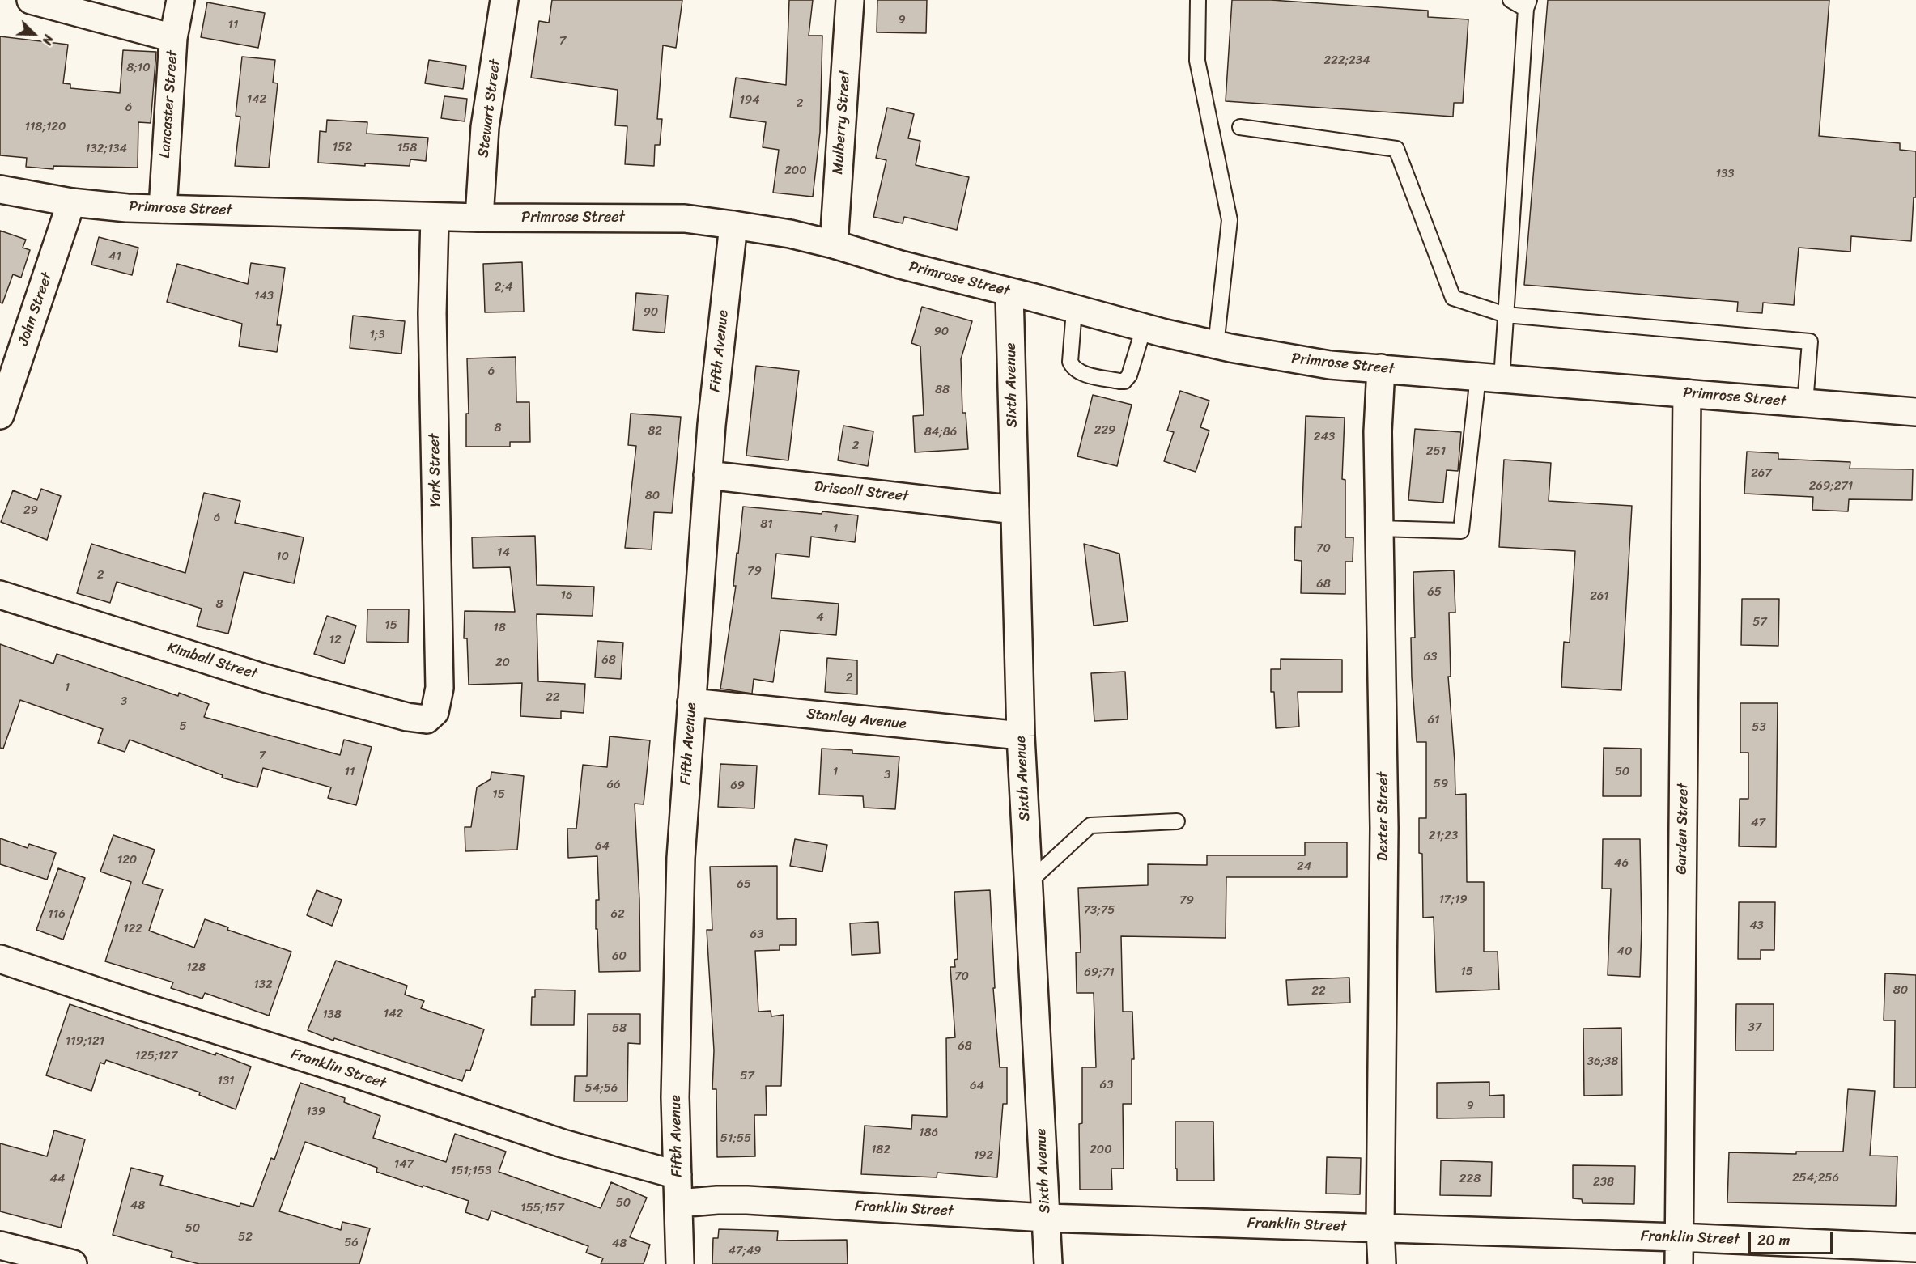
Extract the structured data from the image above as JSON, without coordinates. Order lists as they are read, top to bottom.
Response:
{
  "streets": {
    "street": [
      "Lancaster Street",
      "Stewart Street",
      "Mulberry Street",
      "Primrose Street",
      "John Street",
      "Fifth Avenue",
      "Sixth Avenue",
      "York Street",
      "Driscoll Street",
      "Kimball Street",
      "Stanley Avenue",
      "Dexter Street",
      "Garden Street",
      "Franklin Street"
    ]
  },
  "crossings": [
    ["Lancaster Street", "Primrose Street"],
    ["Stewart Street", "Primrose Street"],
    ["Mulberry Street", "Primrose Street"],
    ["Primrose Street", "John Street"],
    ["Primrose Street", "Fifth Avenue"],
    ["Primrose Street", "Sixth Avenue"],
    ["Primrose Street", "York Street"],
    ["Primrose Street", "Dexter Street"],
    ["Primrose Street", "Garden Street"],
    ["Fifth Avenue", "Driscoll Street"],
    ["Fifth Avenue", "Stanley Avenue"],
    ["Fifth Avenue", "Franklin Street"],
    ["Sixth Avenue", "Driscoll Street"],
    ["Sixth Avenue", "Stanley Avenue"],
    ["Sixth Avenue", "Franklin Street"],
    ["York Street", "Kimball Street"],
    ["Dexter Street", "Franklin Street"],
    ["Garden Street", "Franklin Street"]
  ],
  "house_numbers": [
    "9",
    "11",
    "7",
    "222;234",
    "8;10",
    "142",
    "194",
    "2",
    "6",
    "118;120",
    "152",
    "158",
    "132;134",
    "200",
    "133",
    "41",
    "2;4",
    "143",
    "90",
    "90",
    "1;3",
    "6",
    "88",
    "8",
    "229",
    "82",
    "84;86",
    "243",
    "2",
    "251",
    "267",
    "269;271",
    "80",
    "29",
    "6",
    "81",
    "1",
    "70",
    "14",
    "10",
    "79",
    "2",
    "68",
    "65",
    "16",
    "261",
    "8",
    "4",
    "57",
    "15",
    "18",
    "12",
    "63",
    "68",
    "20",
    "2",
    "1",
    "22",
    "3",
    "61",
    "5",
    "53",
    "7",
    "11",
    "1",
    "50",
    "3",
    "59",
    "66",
    "69",
    "15",
    "47",
    "21;23",
    "64",
    "120",
    "46",
    "24",
    "65",
    "17;19",
    "79",
    "73;75",
    "116",
    "62",
    "43",
    "122",
    "63",
    "40",
    "60",
    "128",
    "15",
    "69;71",
    "70",
    "132",
    "80",
    "22",
    "142",
    "138",
    "37",
    "58",
    "119;121",
    "68",
    "125;127",
    "36;38",
    "57",
    "131",
    "63",
    "64",
    "54;56",
    "9",
    "139",
    "186",
    "51;55",
    "182",
    "200",
    "192",
    "147",
    "151;153",
    "254;256",
    "44",
    "228",
    "238",
    "50",
    "48",
    "155;157",
    "50",
    "52",
    "56",
    "48",
    "47;49"
  ],
  "scale_bar": "20 m",
  "north": "bottom right"
}
